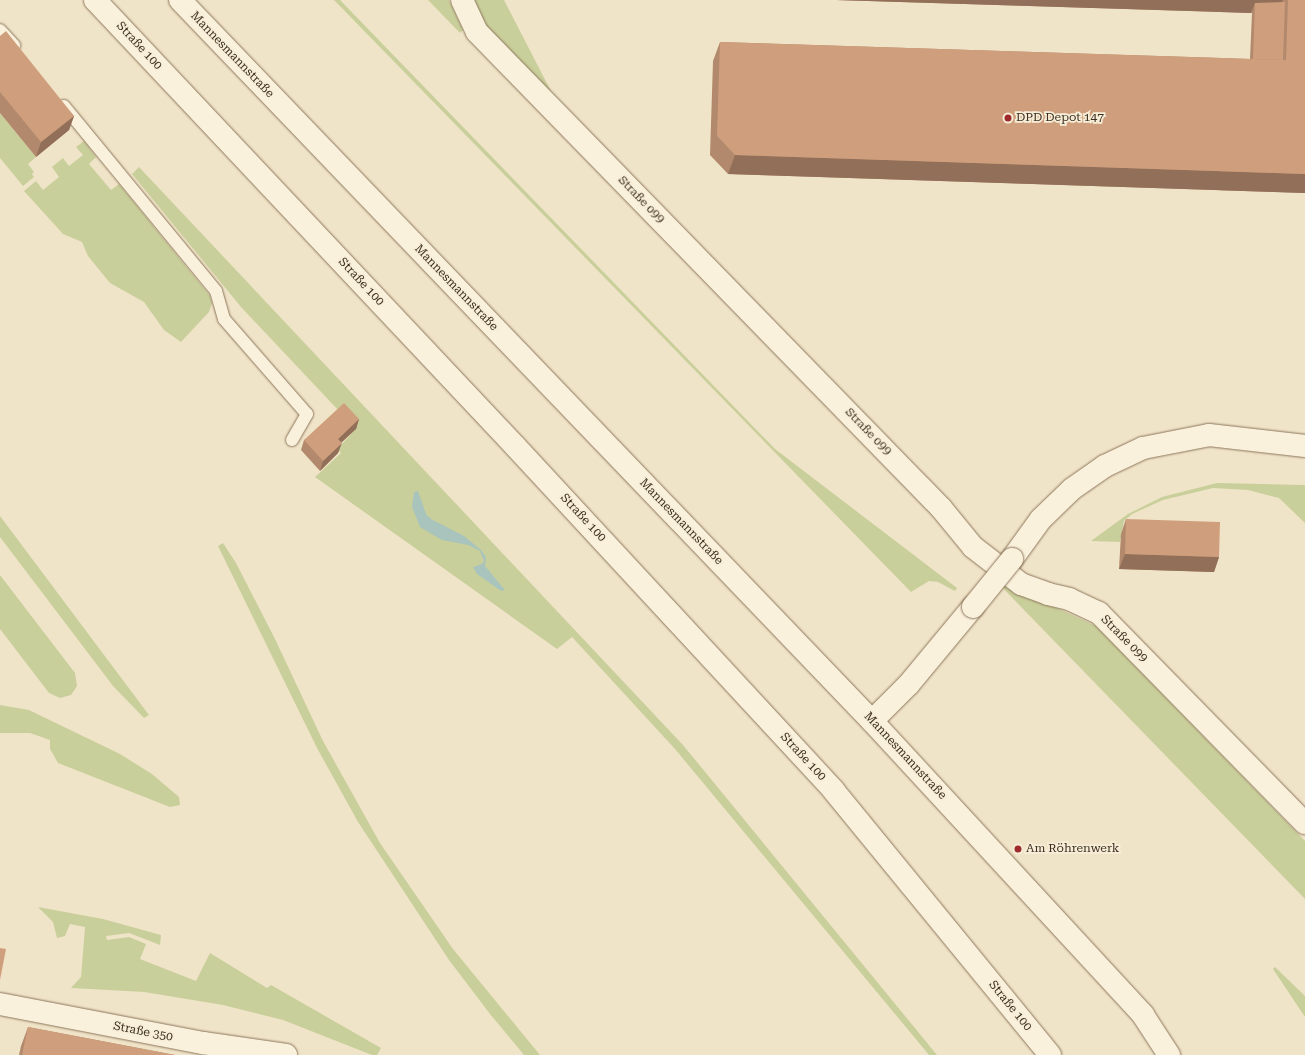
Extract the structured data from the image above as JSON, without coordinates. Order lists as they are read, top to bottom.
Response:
{
  "streets": {
    "street": [
      "Straße 100",
      "Mannesmannstraße",
      "Straße 099",
      "Straße 350"
    ]
  },
  "places": ["DPD Depot 147", "Am Röhrenwerk"]
}
